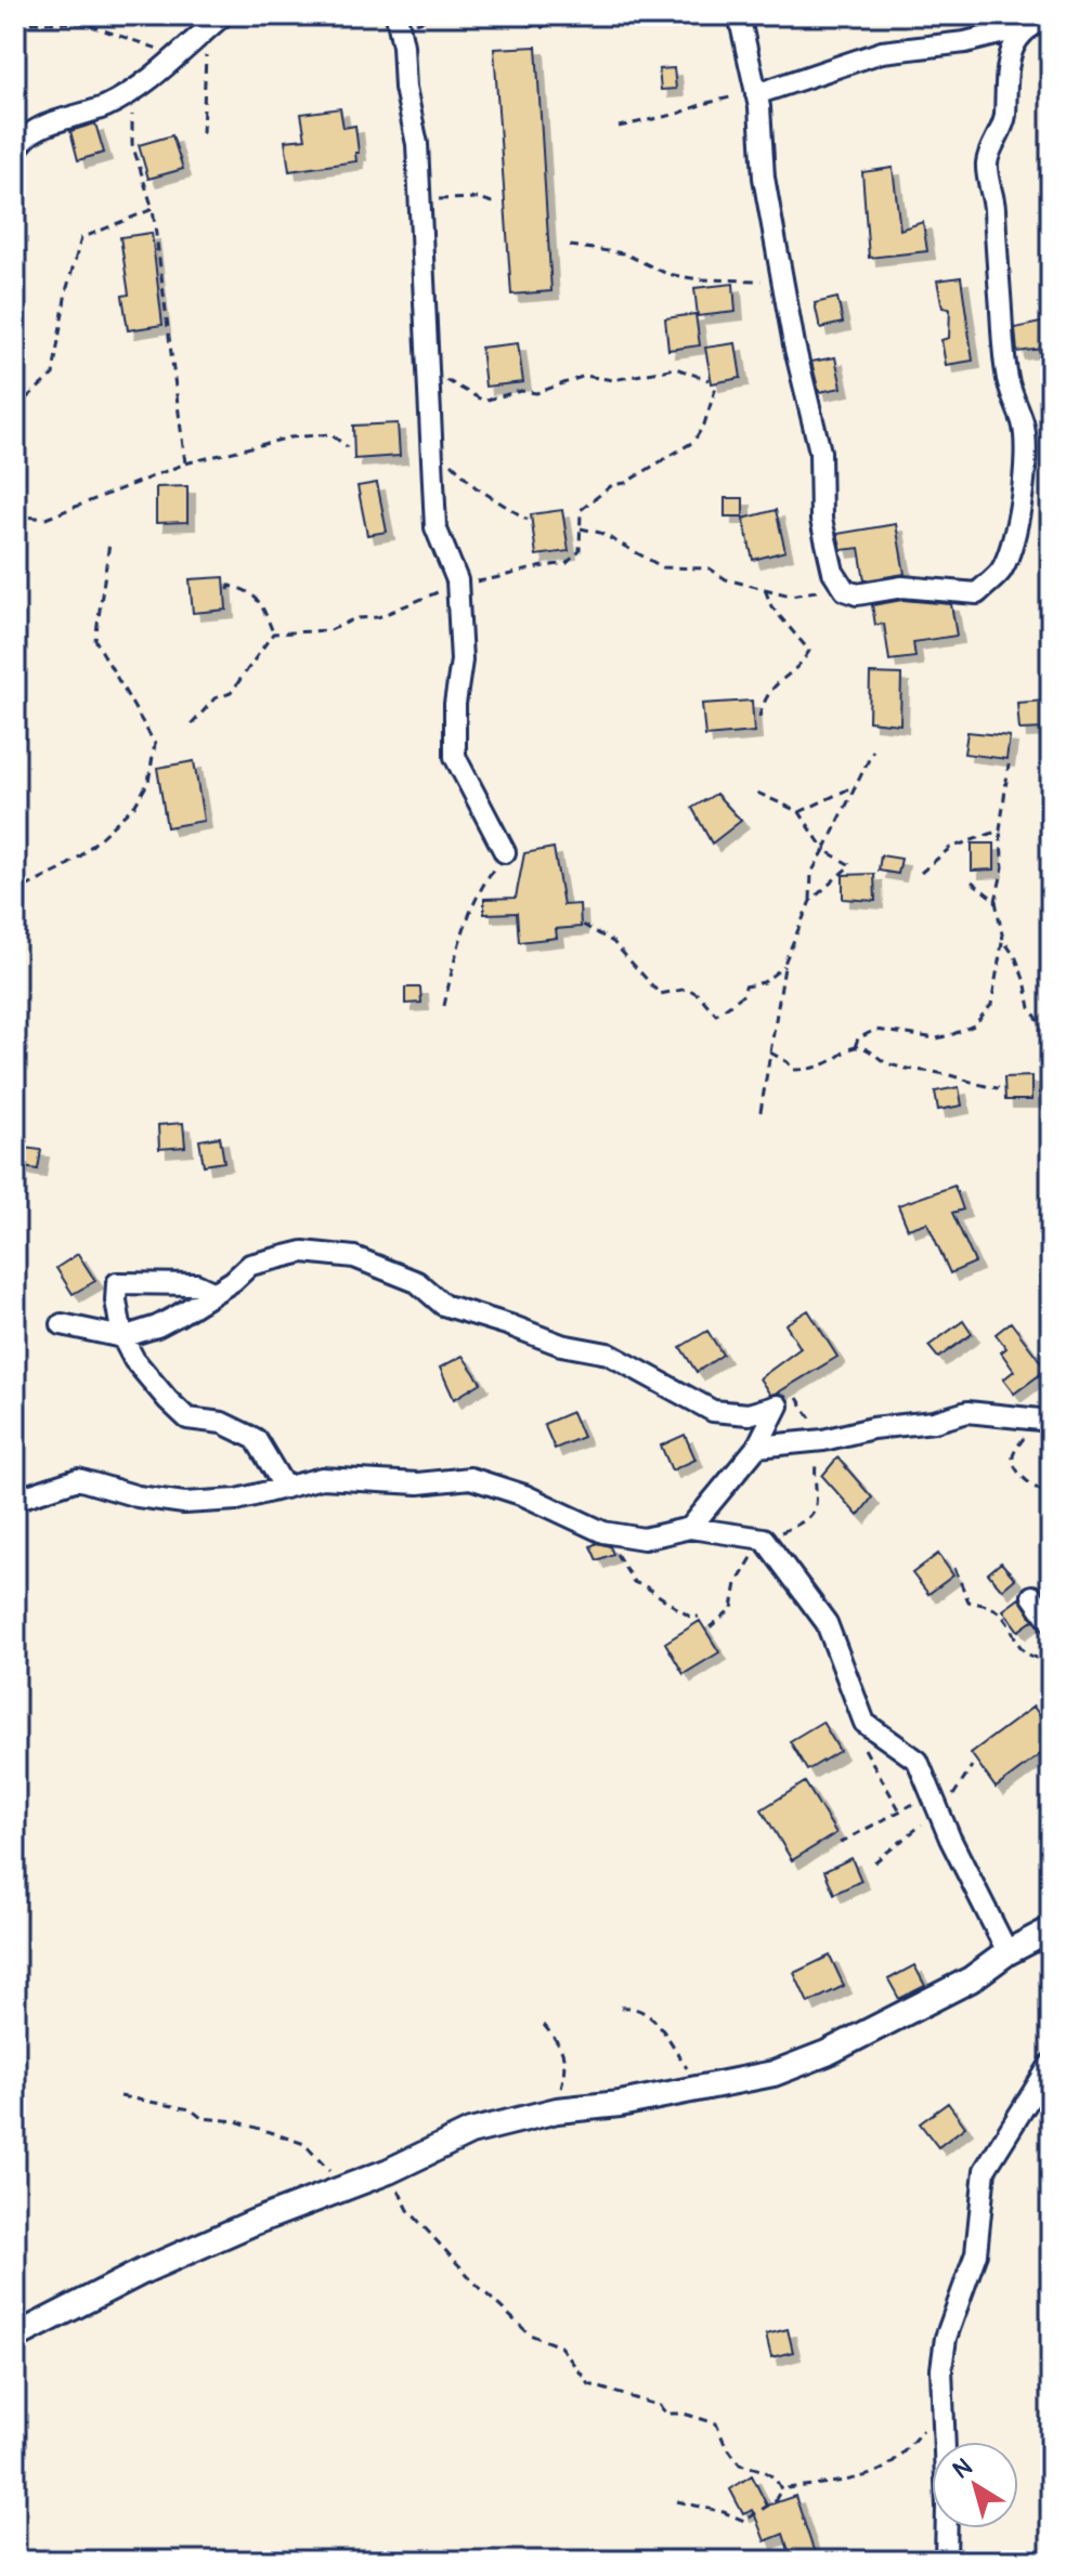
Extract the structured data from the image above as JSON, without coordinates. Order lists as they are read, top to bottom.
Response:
{
  "north": "top left"
}
